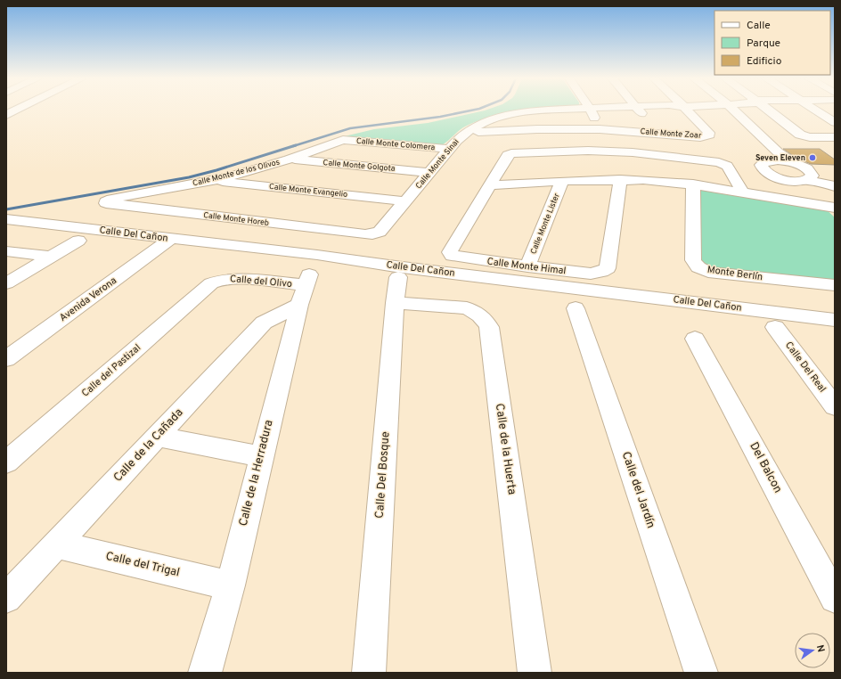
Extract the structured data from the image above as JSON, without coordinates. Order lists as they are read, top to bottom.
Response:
{
  "streets": {
    "street": [
      "Calle Monte Zoar",
      "Calle Monte Colomera",
      "Calle Monte Sinai",
      "Calle Monte Golgota",
      "Calle Monte de los Olivos",
      "Calle Monte Evangelio",
      "Calle Monte Horeb",
      "Calle Monte Lister",
      "Calle Del Cañon",
      "Calle Monte Himal",
      "Monte Berlín",
      "Calle del Olivo",
      "Avenida Verona",
      "Calle Del Real",
      "Calle del Pastizal",
      "Calle de la Cañada",
      "Calle de la Huerta",
      "Del Balcon",
      "Calle de la Herradura",
      "Calle Del Bosque",
      "Calle del Jardín",
      "Calle del Trigal"
    ]
  },
  "crossings": [
    ["Calle Monte Zoar", "Calle Monte Sinai"],
    ["Calle Monte Colomera", "Calle Monte Sinai"],
    ["Calle Monte Colomera", "Calle Monte de los Olivos"],
    ["Calle Monte Sinai", "Calle Monte Golgota"],
    ["Calle Monte Sinai", "Calle Monte Evangelio"],
    ["Calle Monte Sinai", "Calle Monte Horeb"],
    ["Calle Monte Golgota", "Calle Monte de los Olivos"],
    ["Calle Monte de los Olivos", "Calle Monte Evangelio"],
    ["Calle Monte de los Olivos", "Calle Monte Horeb"],
    ["Calle Monte Lister", "Calle Monte Himal"],
    ["Calle Del Cañon", "Avenida Verona"],
    ["Calle del Olivo", "Calle del Pastizal"],
    ["Calle del Olivo", "Calle de la Cañada"],
    ["Calle del Olivo", "Calle de la Herradura"],
    ["Calle de la Cañada", "Calle de la Herradura"],
    ["Calle de la Cañada", "Calle del Trigal"],
    ["Calle de la Huerta", "Calle Del Bosque"],
    ["Calle de la Herradura", "Calle del Trigal"]
  ],
  "places": ["Seven Eleven"],
  "legend": ["Calle", "Parque", "Edificio"],
  "north": "right"
}
